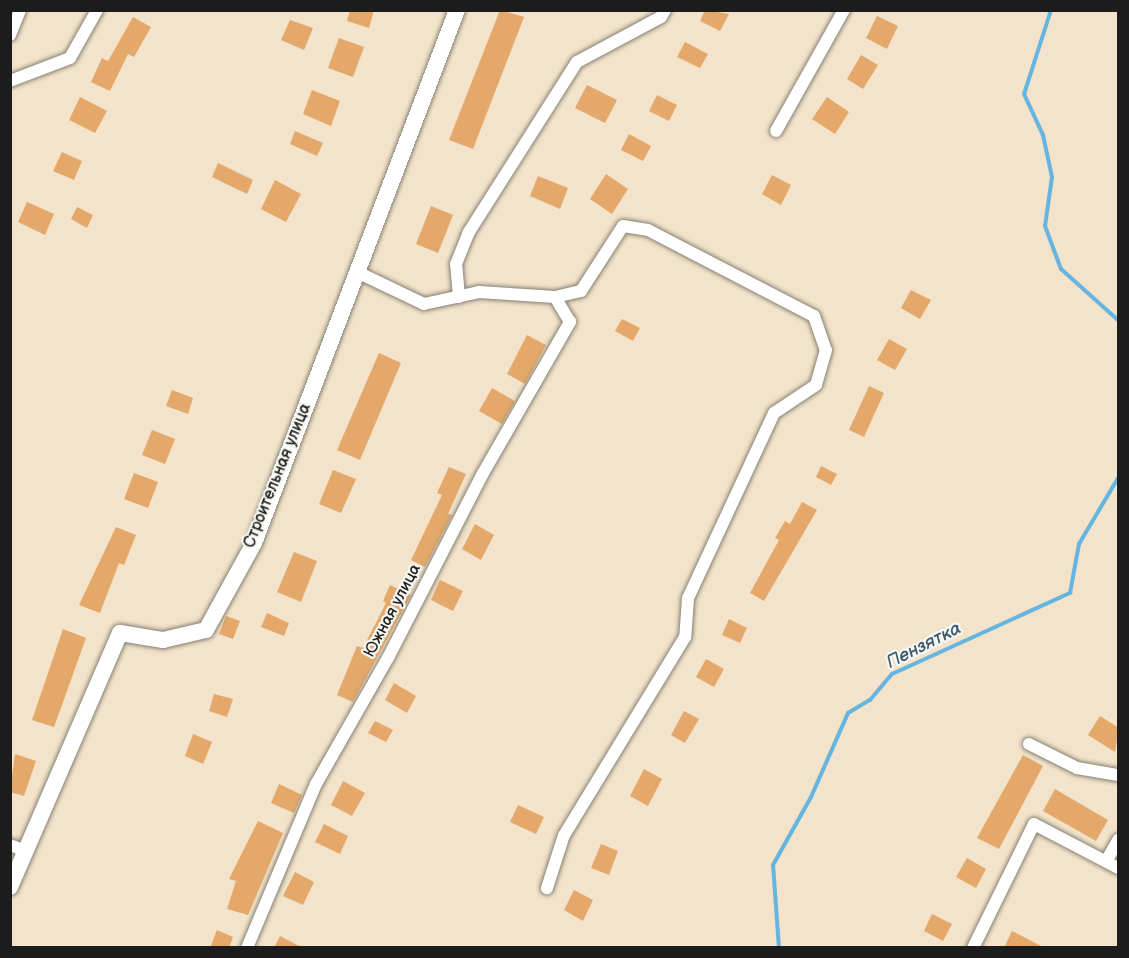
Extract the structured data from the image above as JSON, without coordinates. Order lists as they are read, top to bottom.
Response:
{
  "streets": {
    "street": ["Строительная улица", "Южная улица"]
  },
  "water": ["Пензятка"]
}
